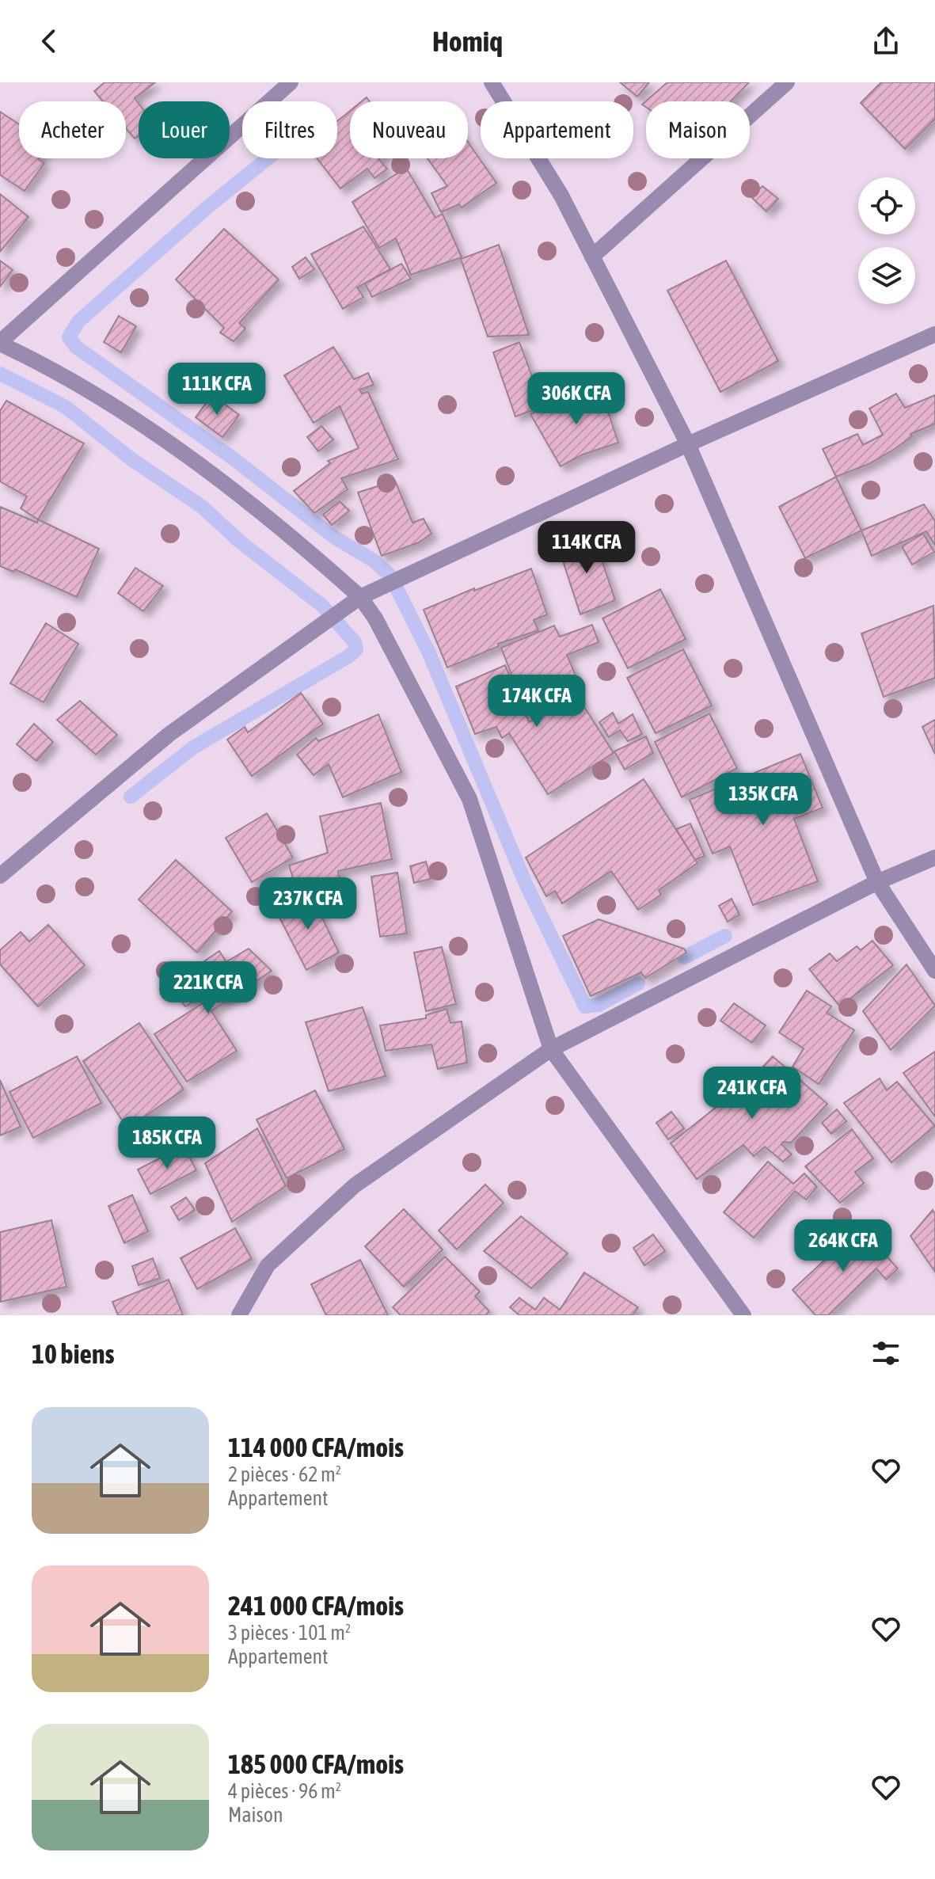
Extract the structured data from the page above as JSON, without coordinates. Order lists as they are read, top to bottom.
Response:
{
  "page": {
    "header": "Homiq",
    "chip": [
      "Acheter",
      "Louer",
      "Filtres",
      "Nouveau",
      "Appartement",
      "Maison"
    ],
    "price": [
      "111K CFA",
      "306K CFA",
      "114K CFA",
      "174K CFA",
      "135K CFA",
      "237K CFA",
      "221K CFA",
      "241K CFA",
      "185K CFA",
      "264K CFA"
    ],
    "heading": "10 biens",
    "list": [
      {
        "name": "114 000 CFA/mois",
        "note": "2 pièces · 62 m² · Appartement"
      },
      {
        "name": "241 000 CFA/mois",
        "note": "3 pièces · 101 m² · Appartement"
      },
      {
        "name": "185 000 CFA/mois",
        "note": "4 pièces · 96 m² · Maison"
      }
    ]
  }
}
